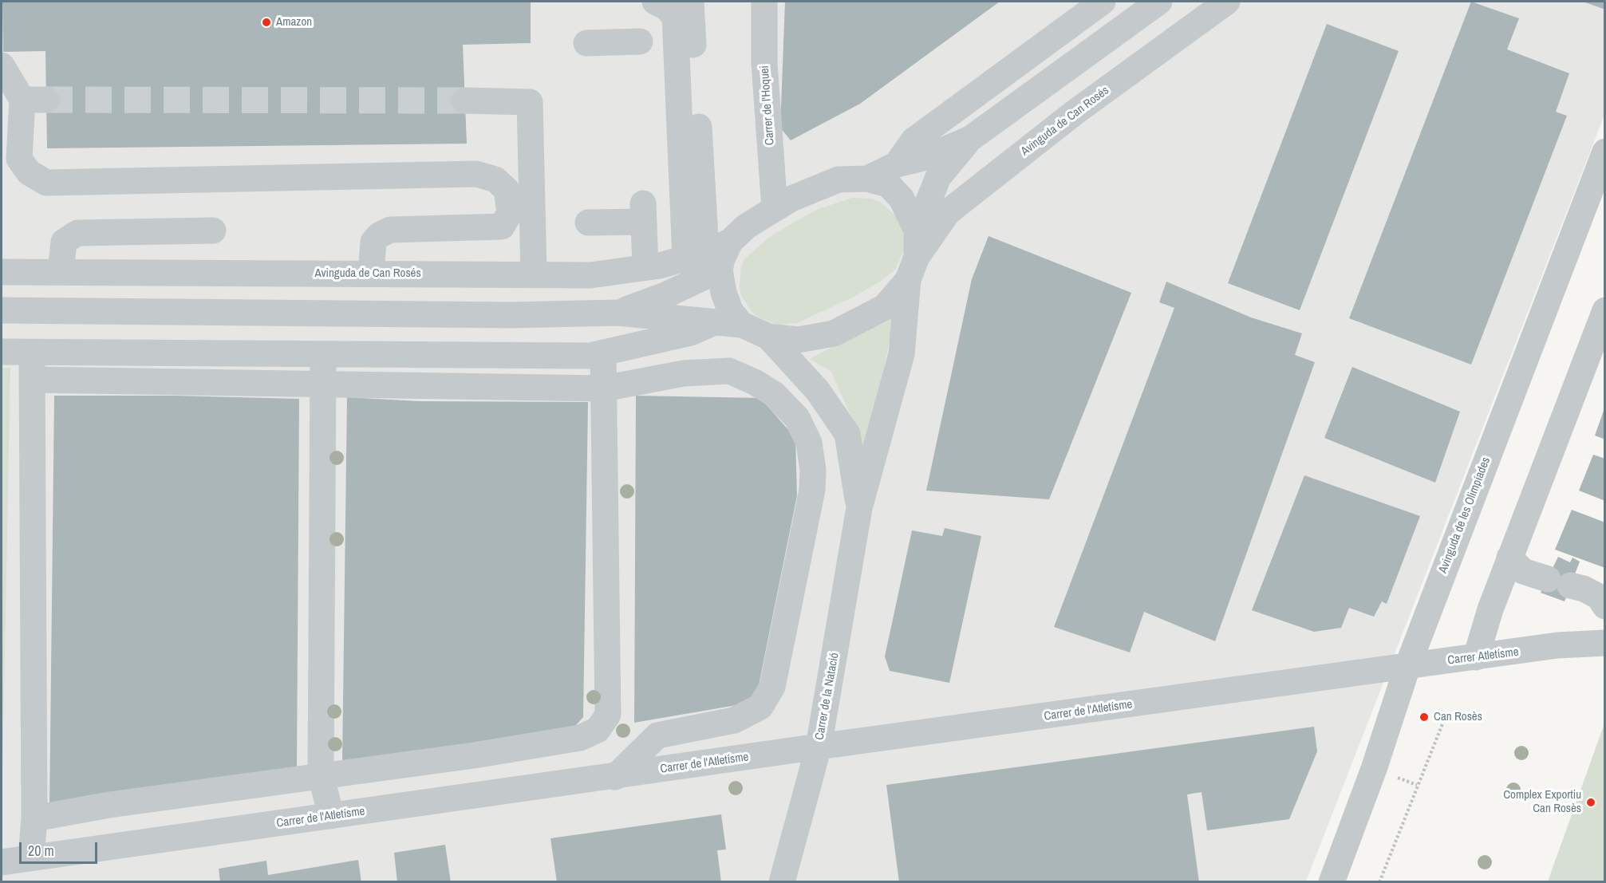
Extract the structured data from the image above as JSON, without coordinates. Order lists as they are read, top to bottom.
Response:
{
  "streets": {
    "street": [
      "Carrer de l'Hoquei",
      "Avinguda de Can Rosés",
      "Avinguda de les Olimpíades",
      "Carrer Atletísme",
      "Carrer de la Natació",
      "Carrer de l'Atletísme"
    ]
  },
  "crossings": [
    ["Avinguda de Can Rosés", "Carrer de la Natació"],
    ["Avinguda de les Olimpíades", "Carrer Atletísme"],
    ["Avinguda de les Olimpíades", "Carrer de l'Atletísme"],
    ["Carrer Atletísme", "Carrer de l'Atletísme"],
    ["Carrer de la Natació", "Carrer de l'Atletísme"]
  ],
  "places": ["Amazon", "Can Rosès", "Complex Exportiu Can Rosès"],
  "scale_bar": "20 m"
}
